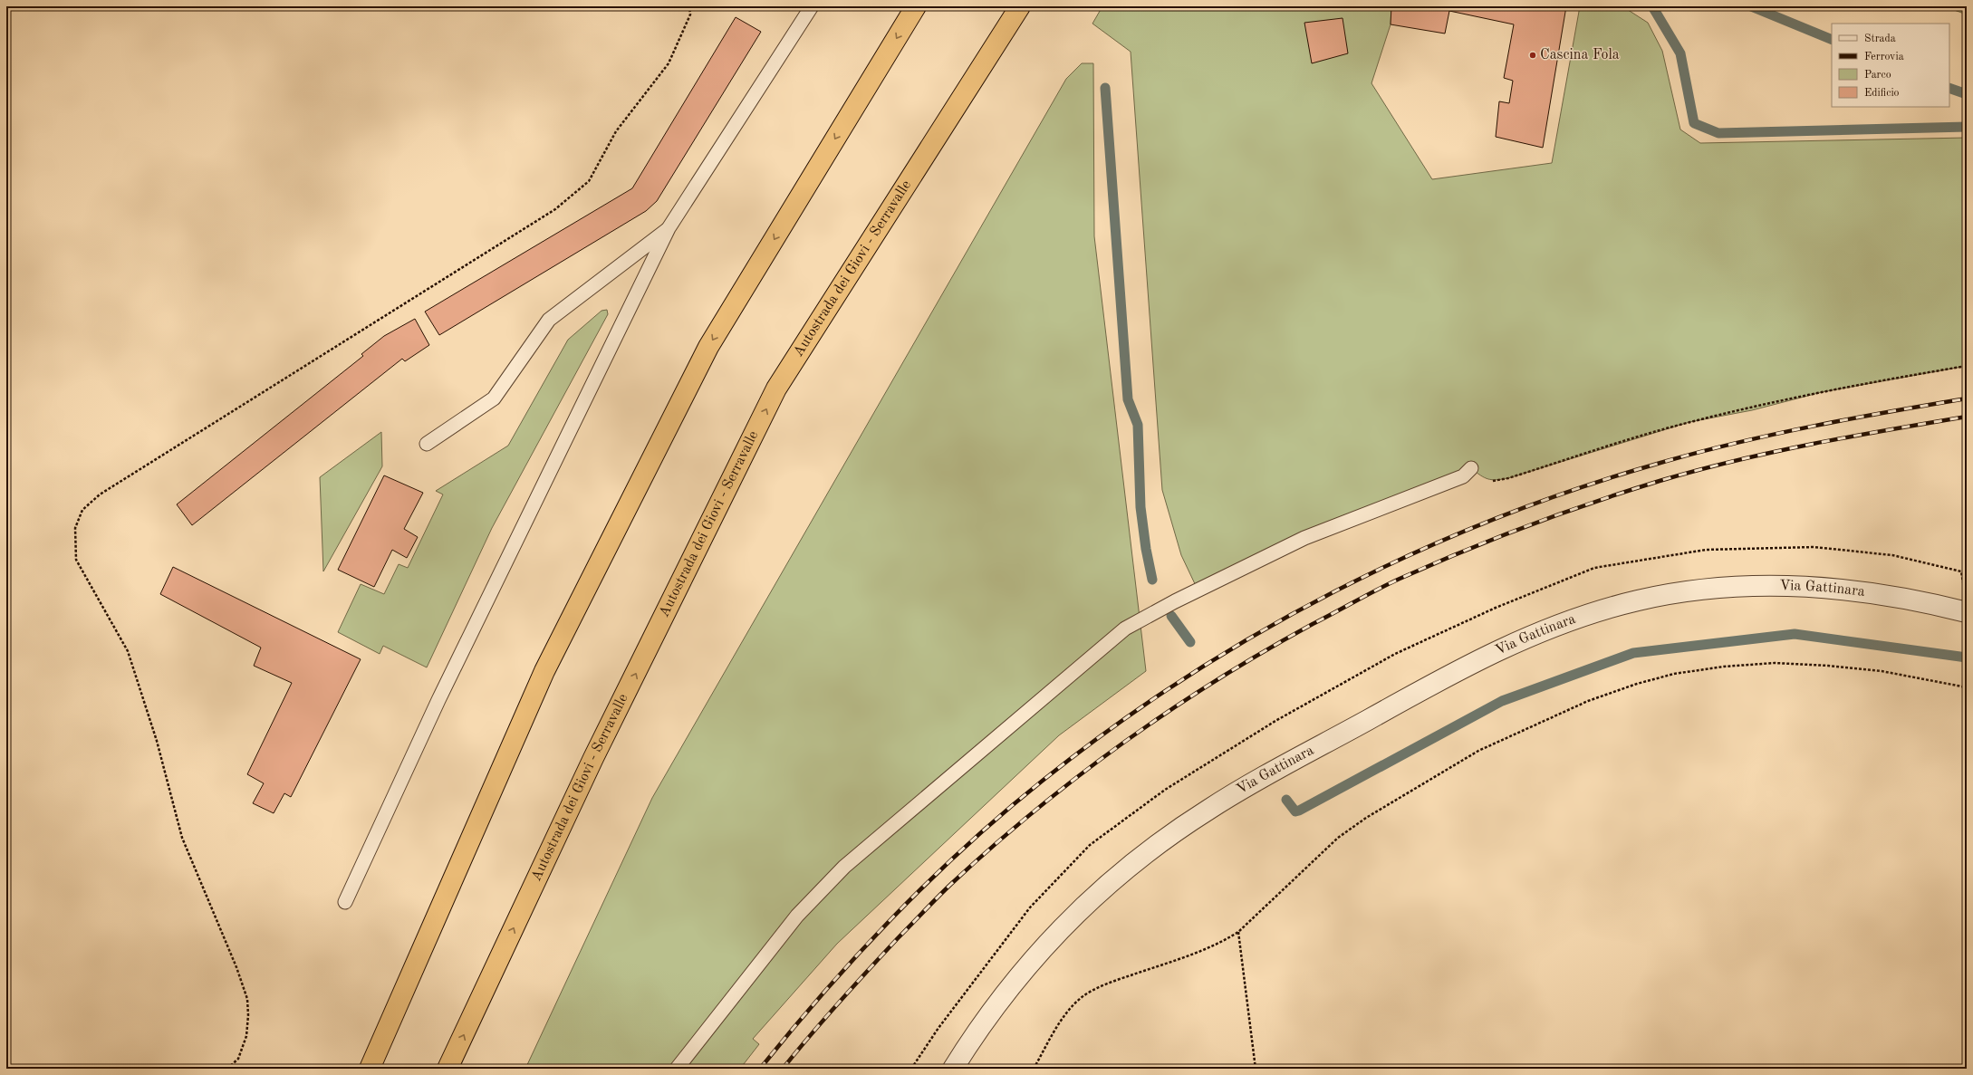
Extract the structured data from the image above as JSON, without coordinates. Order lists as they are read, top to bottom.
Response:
{
  "streets": {
    "highway": ["Autostrada dei Giovi - Serravalle"],
    "street": ["Via Gattinara"]
  },
  "places": ["Cascina Fola"],
  "legend": [
    "Strada",
    "Ferrovia",
    "Parco",
    "Edificio"
  ]
}
